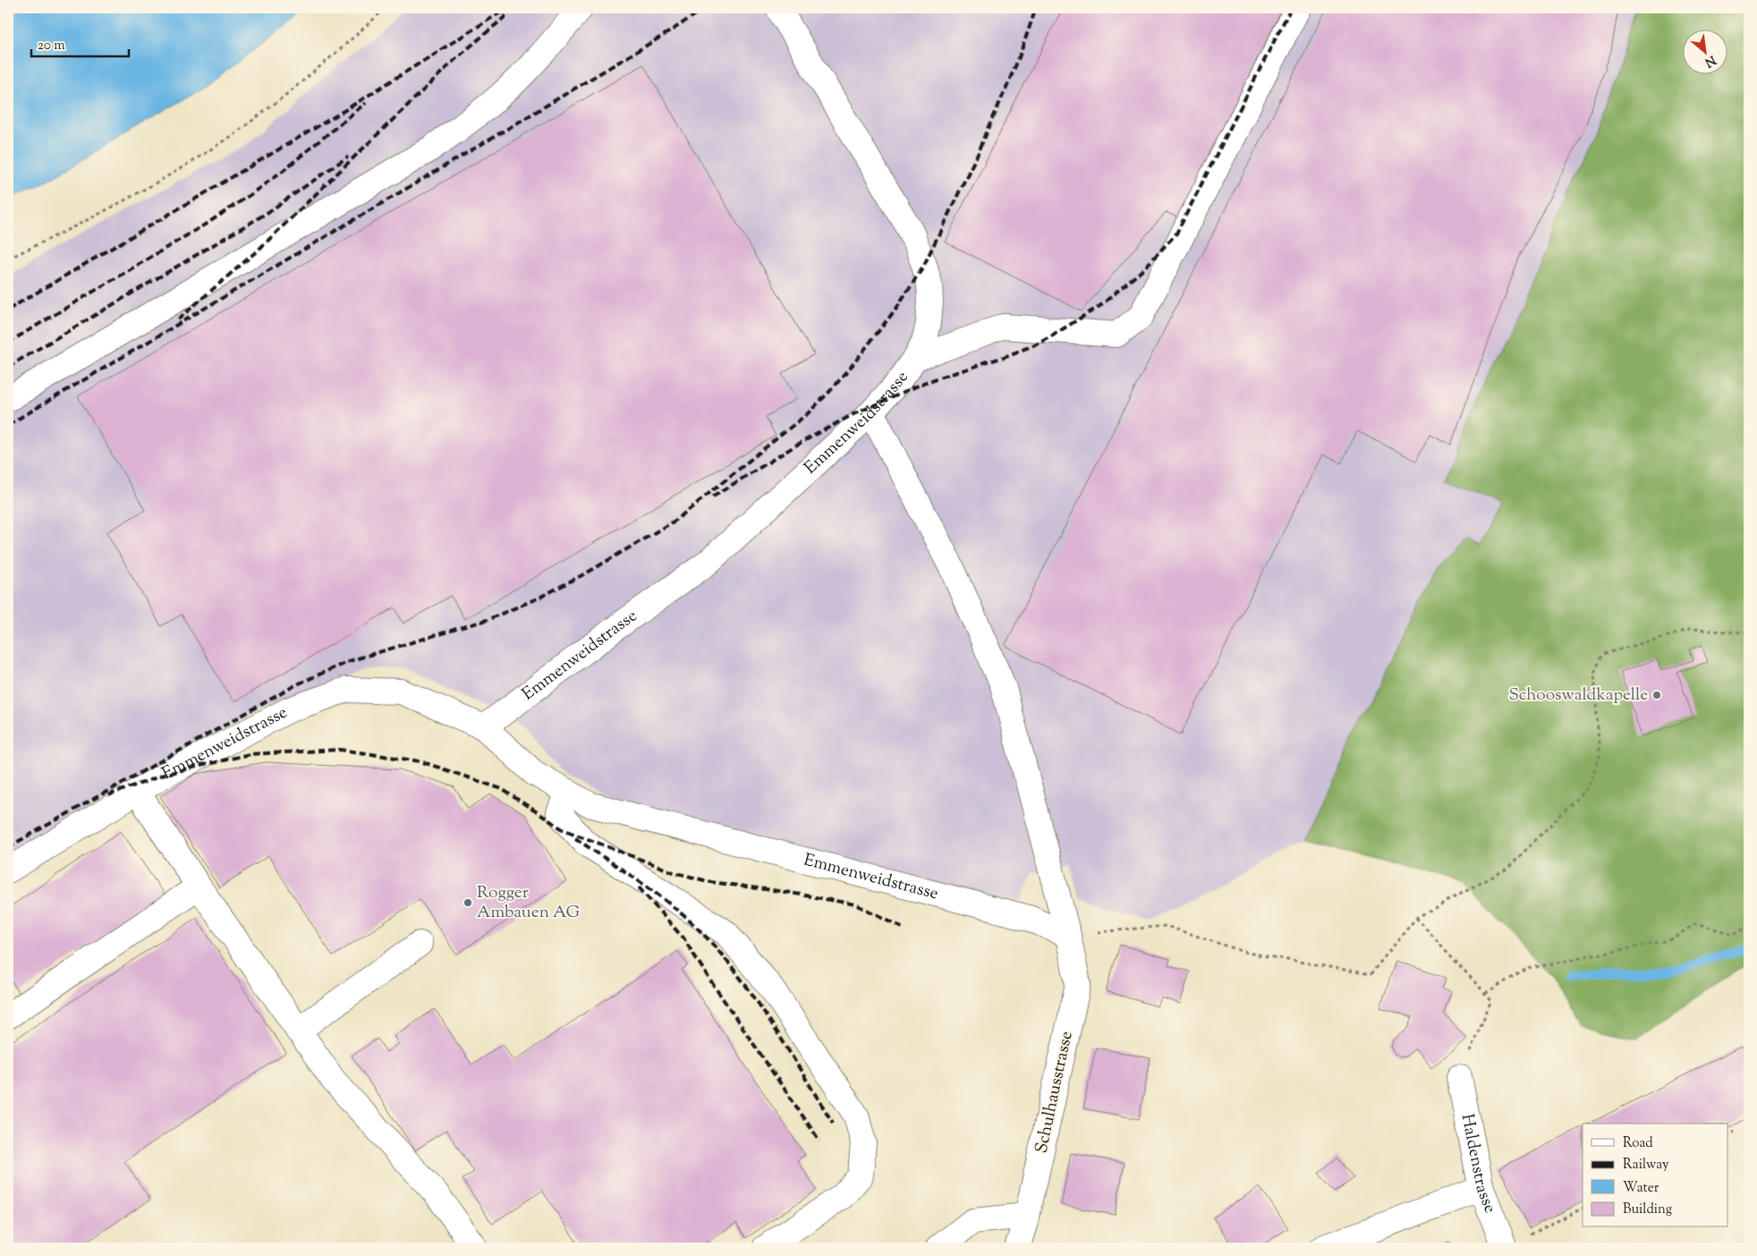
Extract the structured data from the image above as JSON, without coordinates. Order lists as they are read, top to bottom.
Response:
{
  "streets": {
    "street": ["Emmenweidstrasse", "Schulhausstrasse", "Haldenstrasse"]
  },
  "crossings": [
    ["Emmenweidstrasse", "Schulhausstrasse"]
  ],
  "places": ["Schooswaldkapelle", "Rogger Ambauen AG"],
  "legend": [
    "Road",
    "Railway",
    "Water",
    "Building"
  ],
  "scale_bar": "20 m",
  "north": "bottom right"
}
